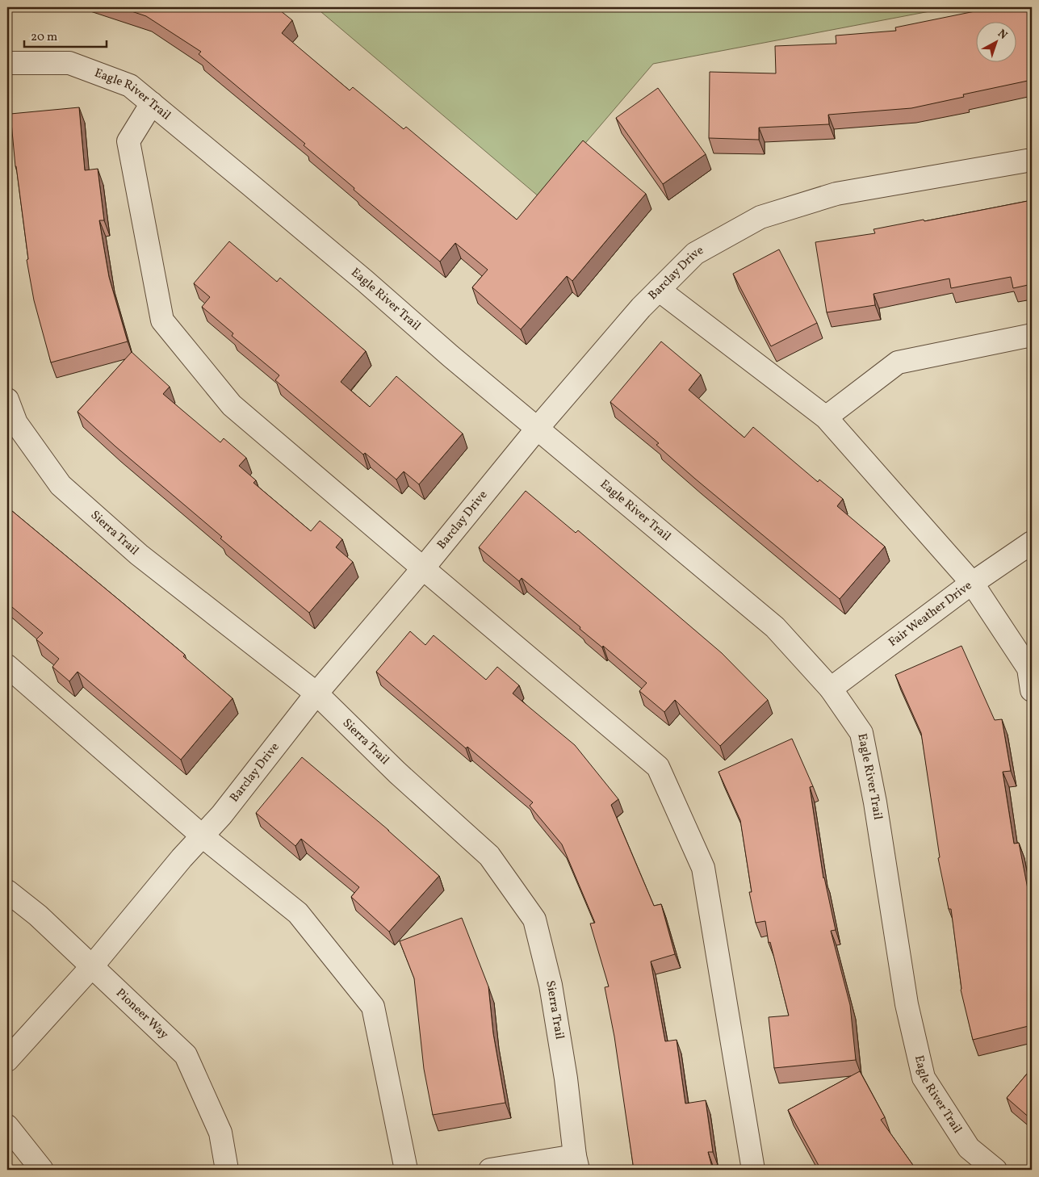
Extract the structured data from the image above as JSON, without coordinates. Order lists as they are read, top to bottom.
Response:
{
  "streets": {
    "street": [
      "Eagle River Trail",
      "Barclay Drive",
      "Sierra Trail",
      "Fair Weather Drive",
      "Pioneer Way"
    ]
  },
  "crossings": [
    ["Eagle River Trail", "Barclay Drive"],
    ["Eagle River Trail", "Fair Weather Drive"],
    ["Barclay Drive", "Sierra Trail"],
    ["Barclay Drive", "Pioneer Way"]
  ],
  "scale_bar": "20 m",
  "north": "top right"
}
